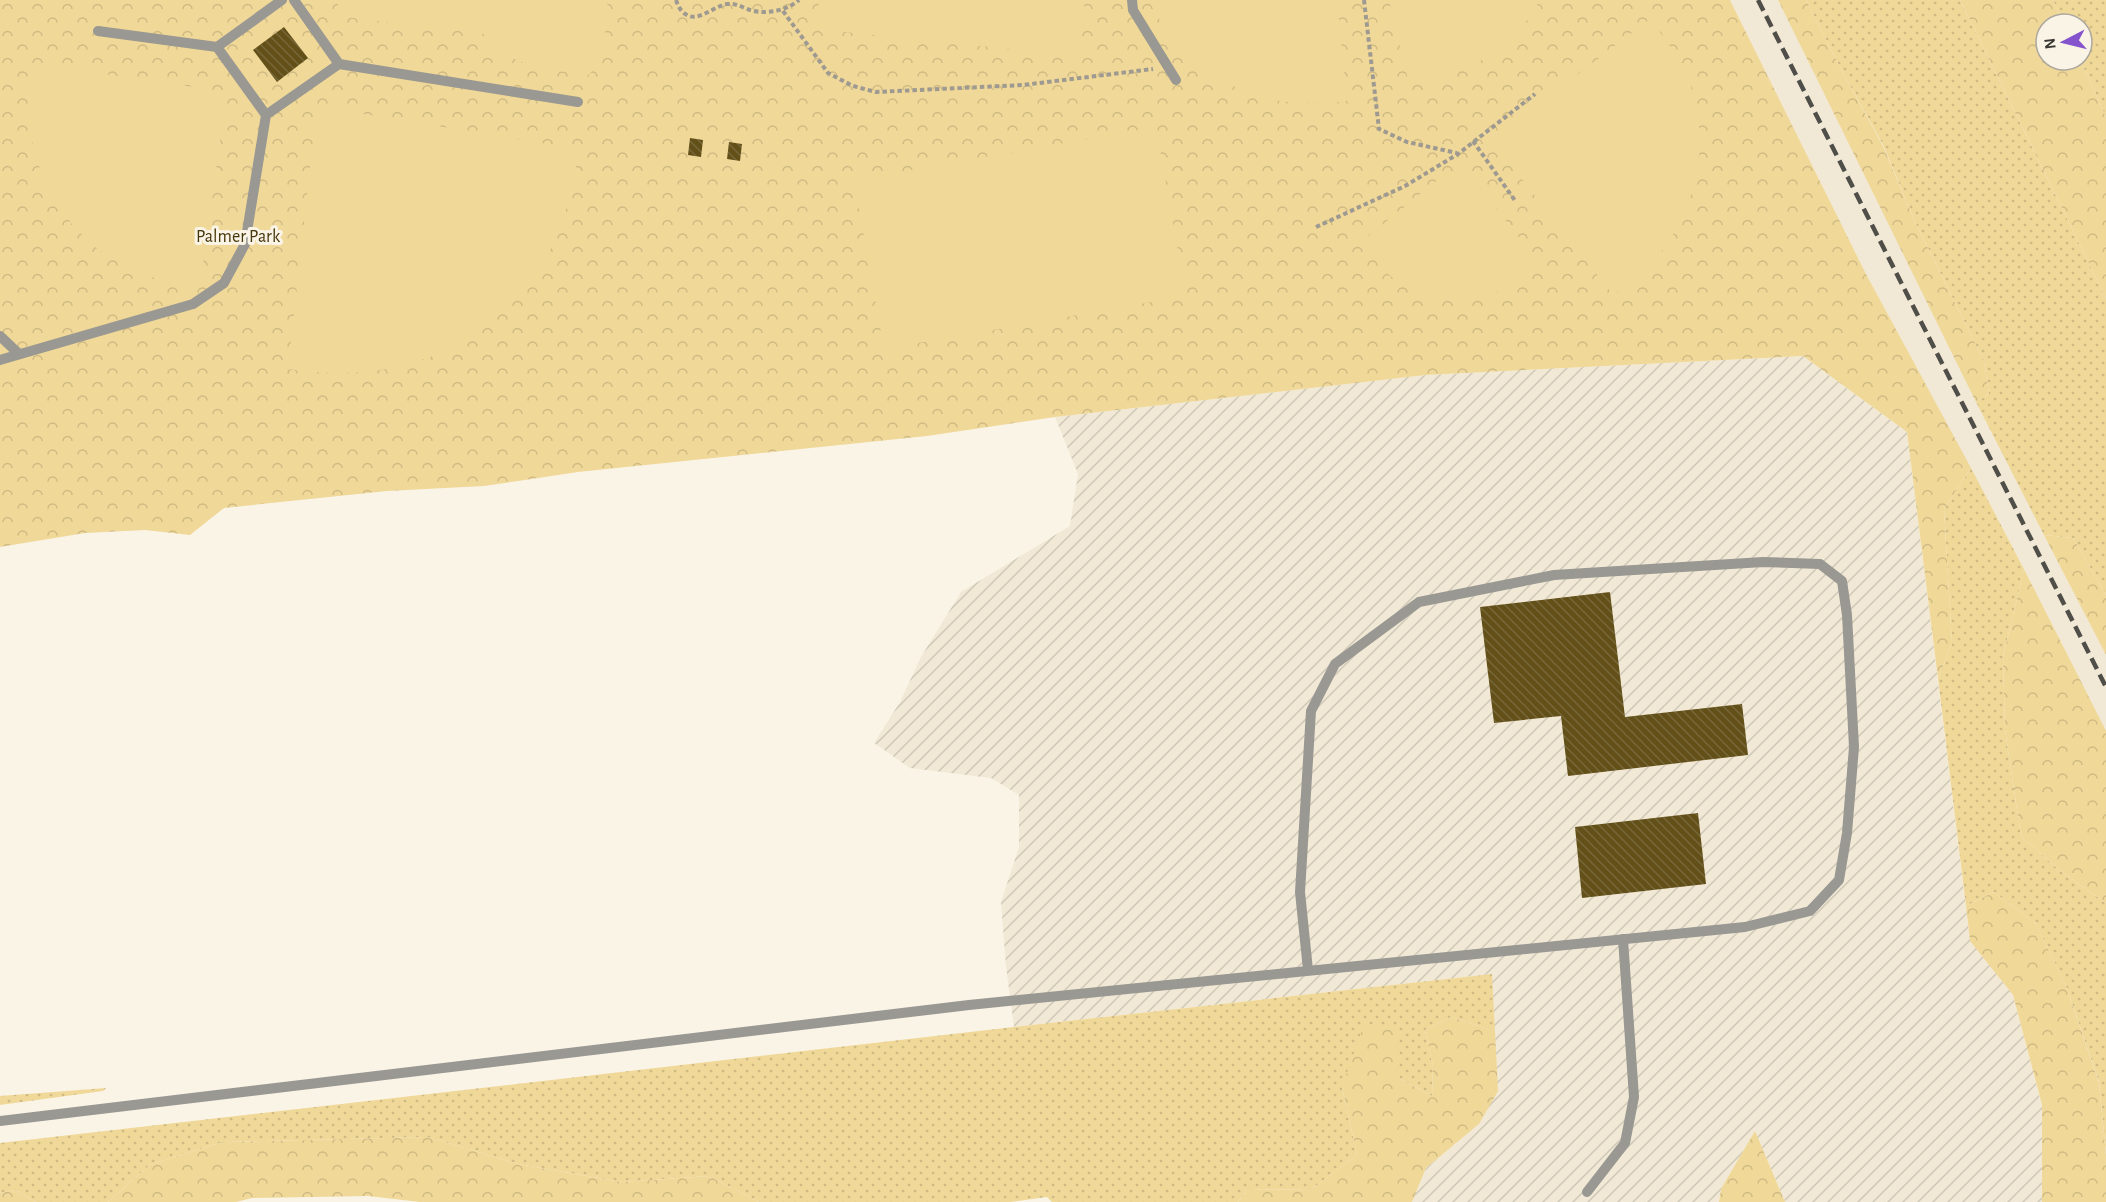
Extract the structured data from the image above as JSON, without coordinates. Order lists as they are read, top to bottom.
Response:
{
  "parks": ["Palmer Park"],
  "north": "left"
}
